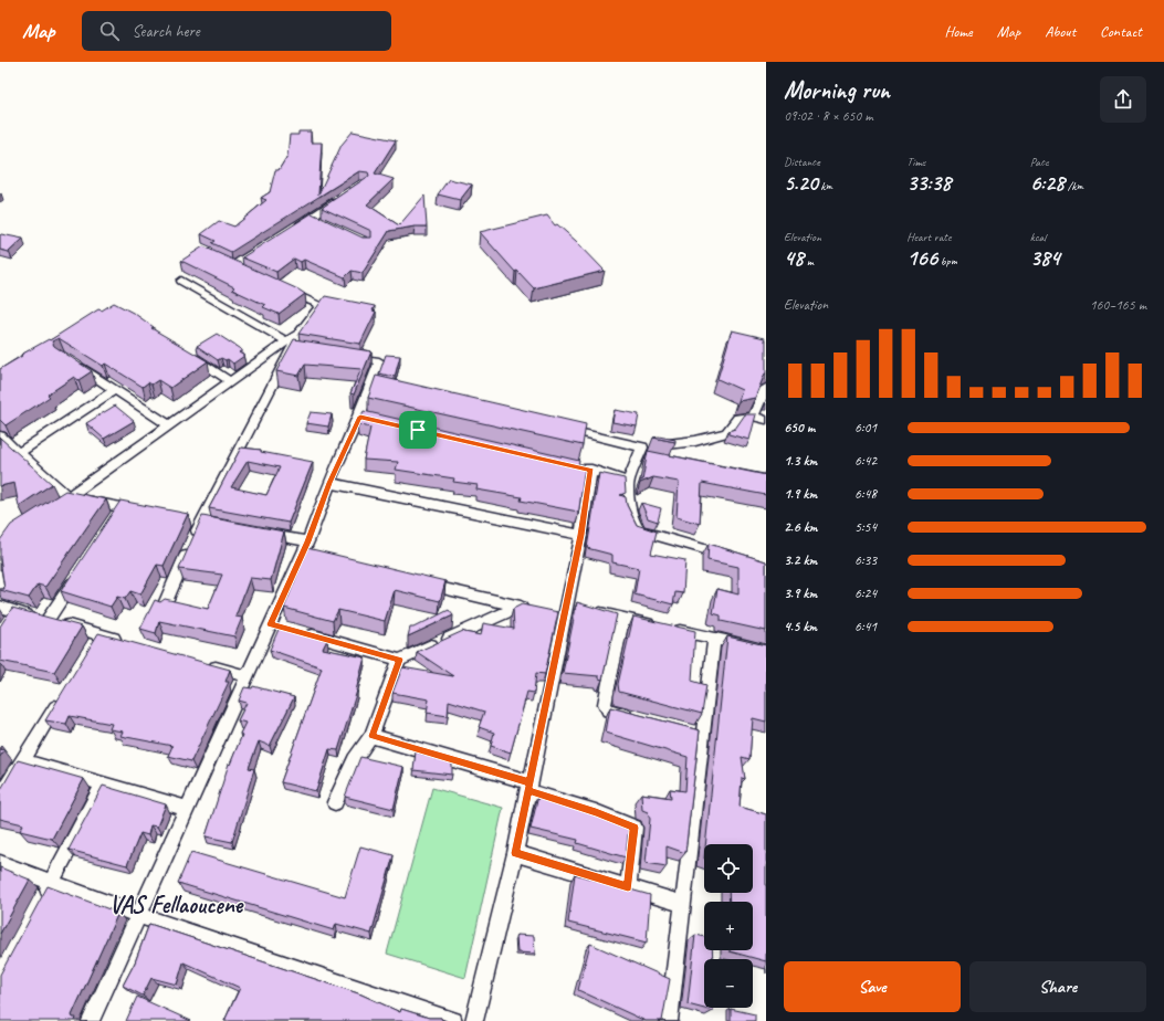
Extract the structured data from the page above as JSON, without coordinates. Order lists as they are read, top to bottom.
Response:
{
  "districts": ["VAS Fellaoucene"],
  "page": {
    "header": "Map",
    "search": "Search here",
    "nav": [
      "Home",
      "Map",
      "About",
      "Contact"
    ],
    "heading": ["Morning run", "09:02 · 8 × 650 m"],
    "stats": [
      ["Distance", "5.20 km"],
      ["Time", "33:38"],
      ["Pace", "6:28 /km"],
      ["Elevation", "48 m"],
      ["Heart rate", "166 bpm"],
      ["kcal", "384"]
    ],
    "chart": ["Elevation", "160–165 m"],
    "list": [
      {
        "name": "650 m",
        "note": "6:01"
      },
      {
        "name": "1.3 km",
        "note": "6:42"
      },
      {
        "name": "1.9 km",
        "note": "6:48"
      },
      {
        "name": "2.6 km",
        "note": "5:54"
      },
      {
        "name": "3.2 km",
        "note": "6:33"
      },
      {
        "name": "3.9 km",
        "note": "6:24"
      },
      {
        "name": "4.5 km",
        "note": "6:41"
      }
    ],
    "map_buttons": ["+", "−"],
    "buttons": ["Save", "Share"]
  }
}
